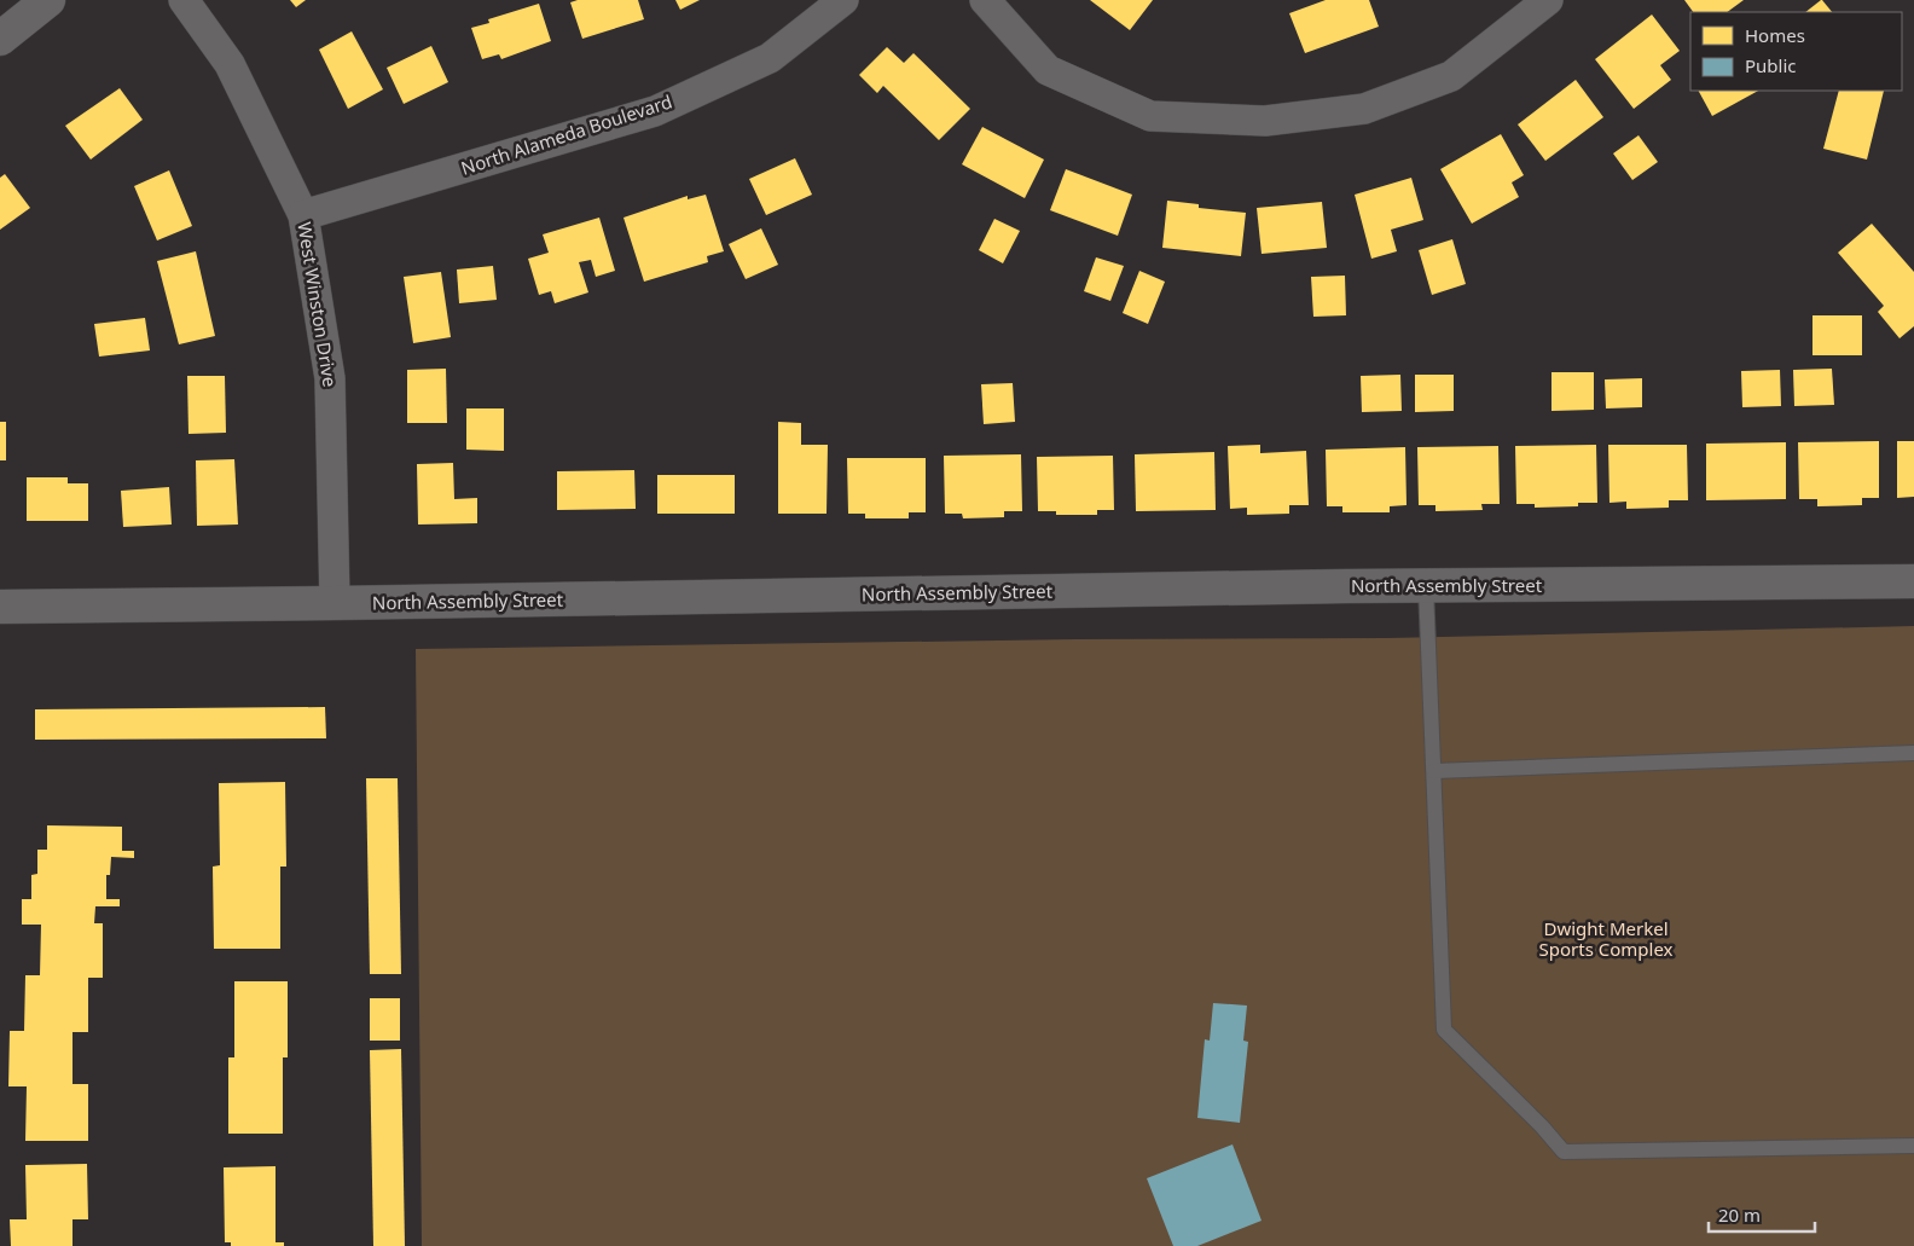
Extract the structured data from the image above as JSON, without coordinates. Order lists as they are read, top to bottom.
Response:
{
  "streets": {
    "main road": ["North Assembly Street"],
    "street": ["North Alameda Boulevard", "West Winston Drive"]
  },
  "crossings": [
    ["North Alameda Boulevard", "West Winston Drive"],
    ["West Winston Drive", "North Assembly Street"]
  ],
  "parks": ["Dwight Merkel Sports Complex"],
  "legend": ["Homes", "Public"],
  "scale_bar": "20 m"
}
